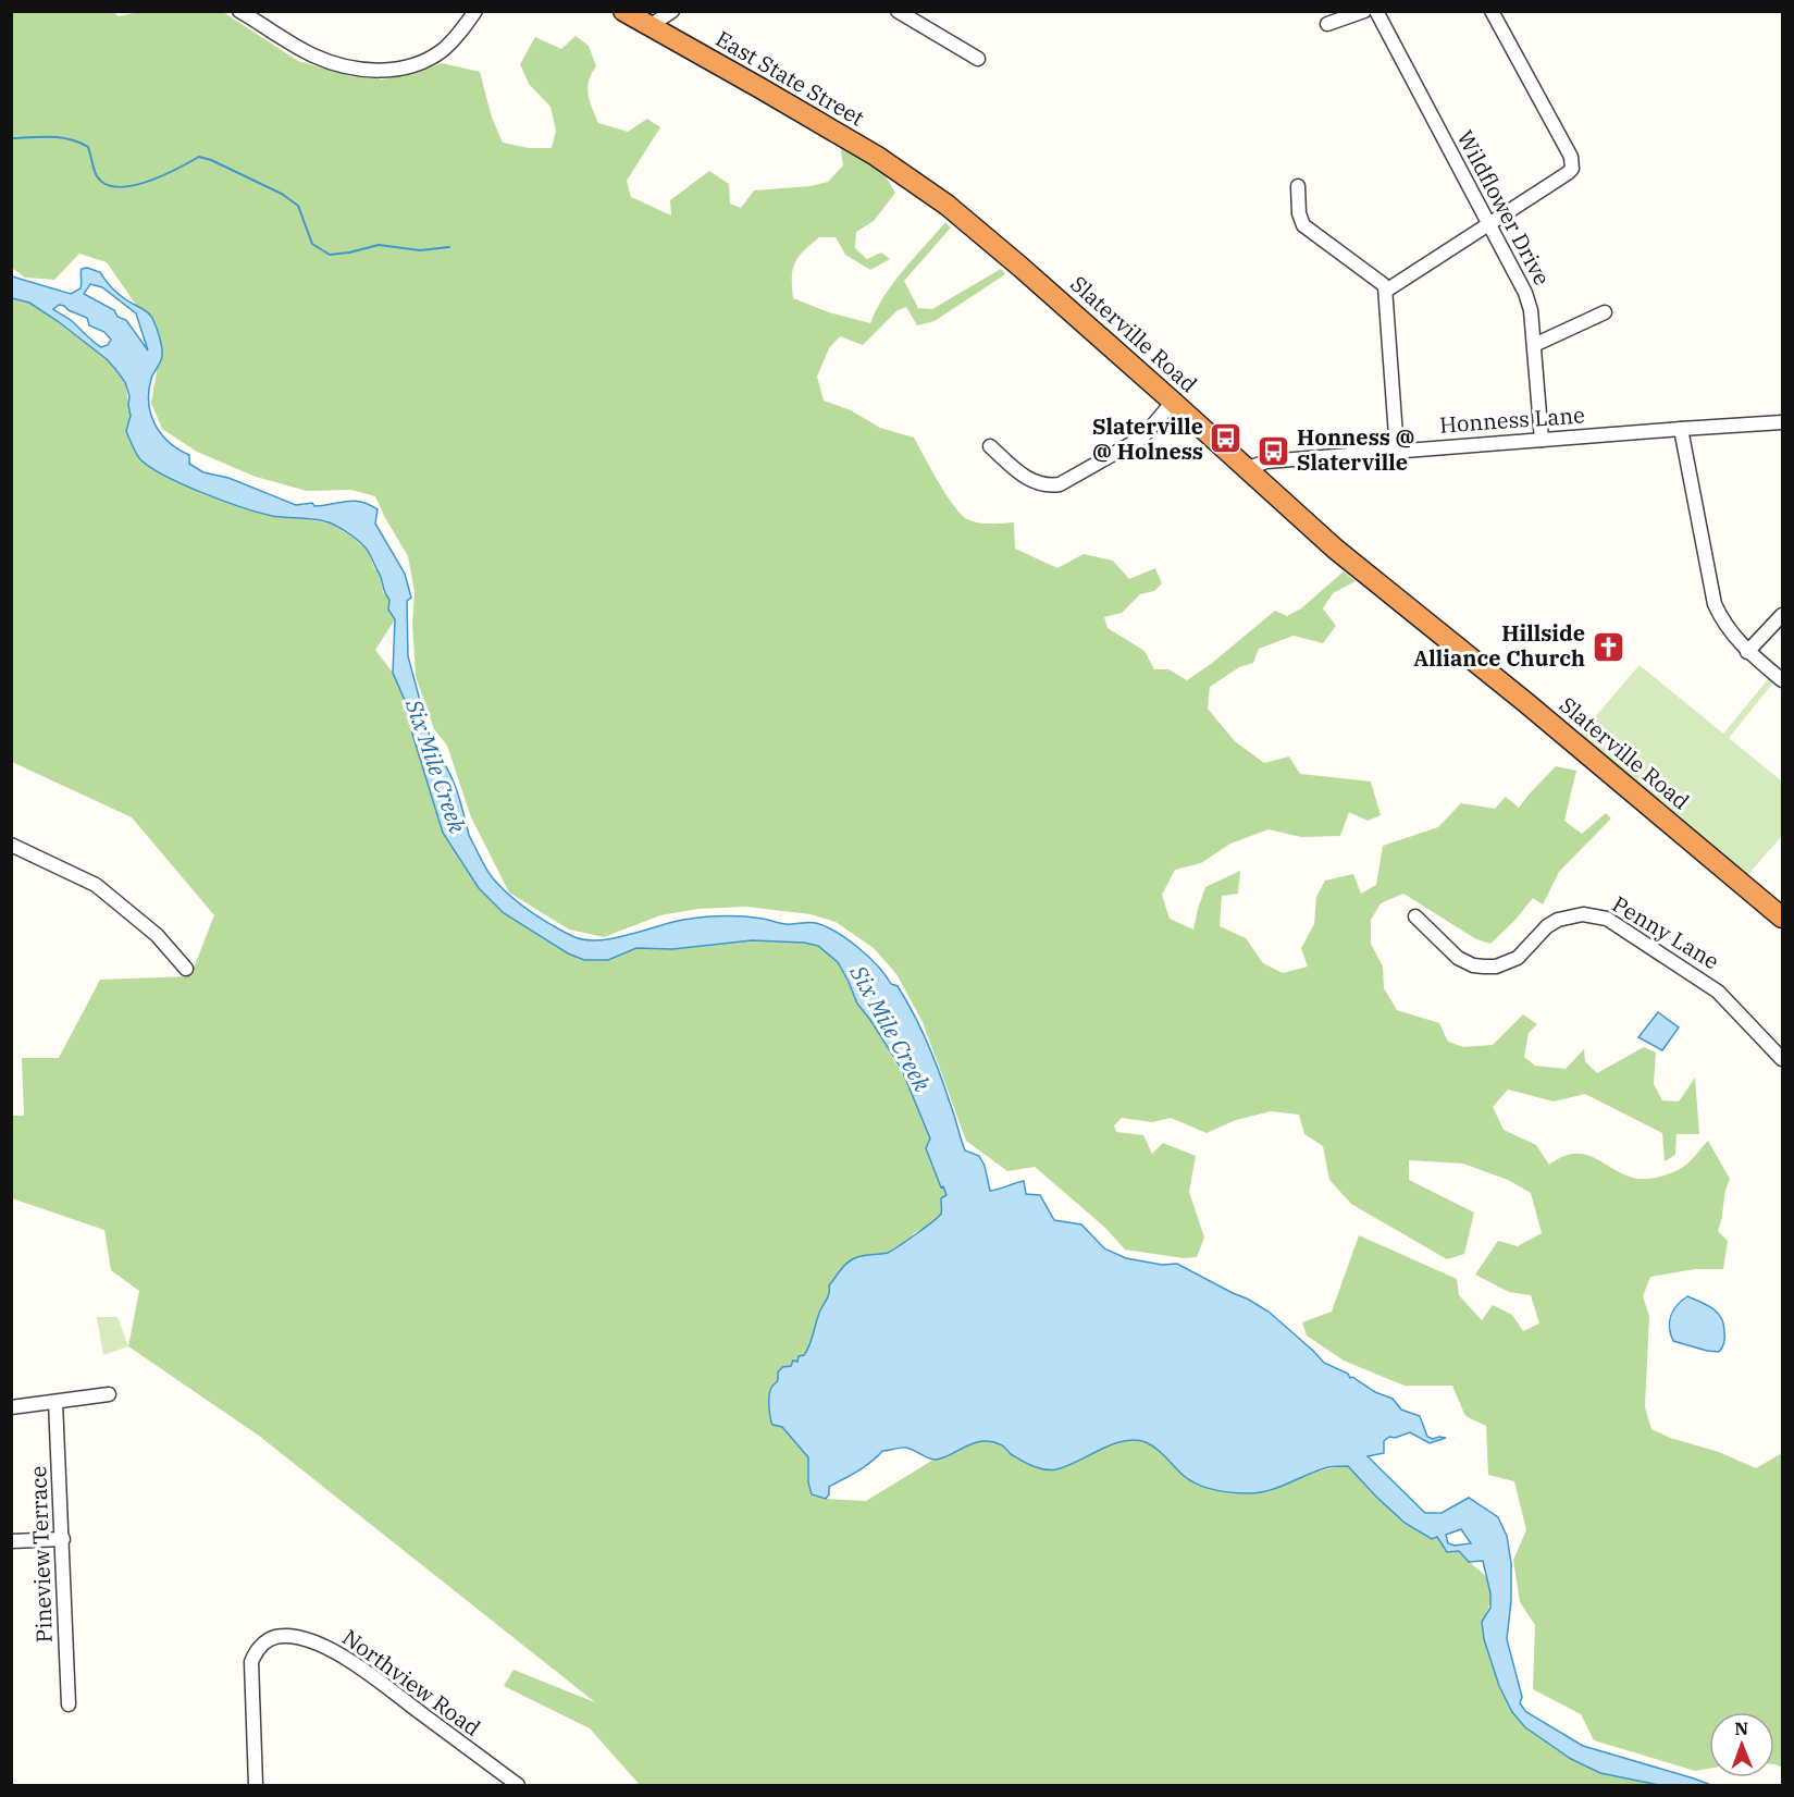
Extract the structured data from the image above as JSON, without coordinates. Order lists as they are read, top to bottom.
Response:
{
  "streets": {
    "highway": ["East State Street", "Slaterville Road"],
    "street": [
      "Wildflower Drive",
      "Honness Lane",
      "Penny Lane",
      "Pineview Terrace",
      "Northview Road"
    ]
  },
  "crossings": [
    ["East State Street", "Slaterville Road"],
    ["Wildflower Drive", "Honness Lane"],
    ["Slaterville Road", "Honness Lane"]
  ],
  "water": ["Six Mile Creek"],
  "places": {
    "bus stop": ["Slaterville @ Holness", "Honness @ Slaterville"],
    "church": ["Hillside Alliance Church"]
  },
  "north": "top"
}
